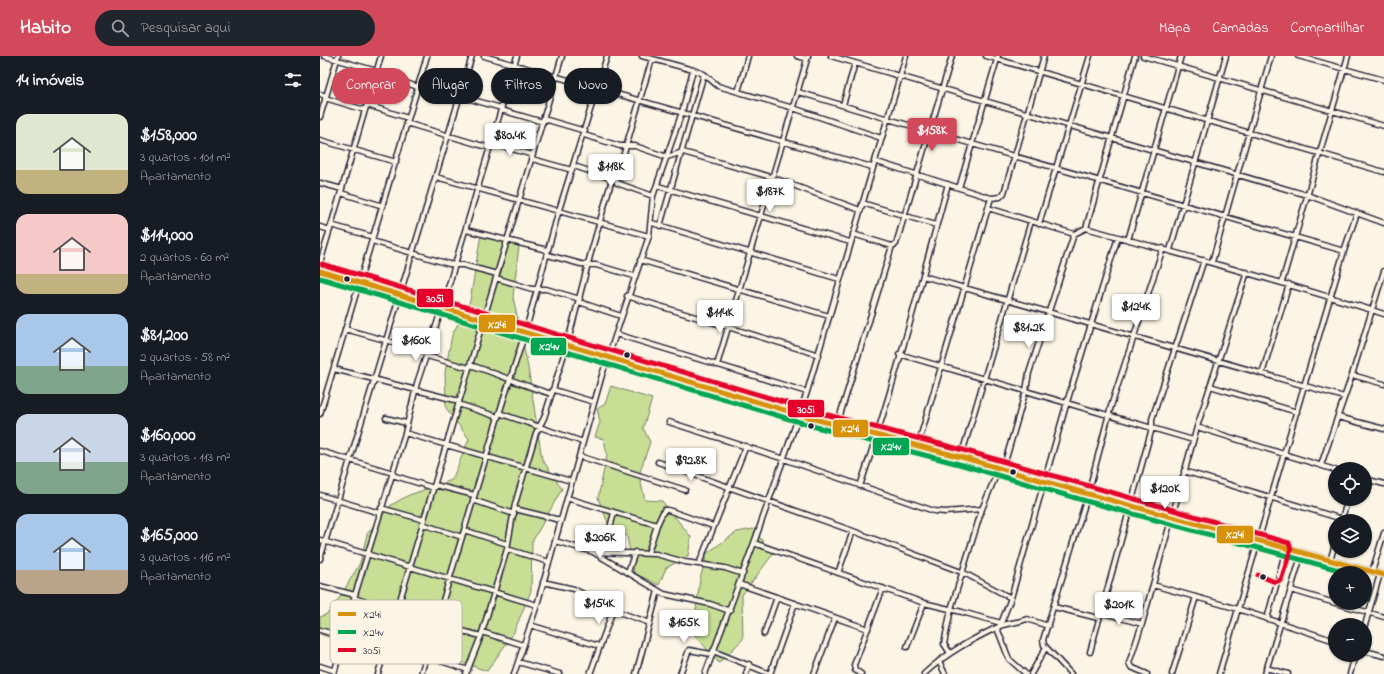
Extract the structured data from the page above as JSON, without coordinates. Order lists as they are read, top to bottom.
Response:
{
  "lines": ["transit line 305i", "transit line X24i", "transit line X24v"],
  "legend": ["X24i", "X24v", "305i"],
  "page": {
    "header": "Habito",
    "search": "Pesquisar aqui",
    "nav": ["Mapa", "Camadas", "Compartilhar"],
    "heading": "14 imóveis",
    "chip": [
      "Comprar",
      "Alugar",
      "Filtros",
      "Novo"
    ],
    "list": [
      {
        "name": "$158,000",
        "note": "3 quartos · 101 m² · Apartamento"
      },
      {
        "name": "$114,000",
        "note": "2 quartos · 60 m² · Apartamento"
      },
      {
        "name": "$81,200",
        "note": "2 quartos · 58 m² · Apartamento"
      },
      {
        "name": "$160,000",
        "note": "3 quartos · 113 m² · Apartamento"
      },
      {
        "name": "$165,000",
        "note": "3 quartos · 116 m² · Apartamento"
      }
    ],
    "price": [
      "$158K",
      "$80.4K",
      "$118K",
      "$187K",
      "$124K",
      "$114K",
      "$81.2K",
      "$160K",
      "$92.8K",
      "$120K",
      "$206K",
      "$154K",
      "$201K",
      "$165K"
    ],
    "map_buttons": ["+", "−"]
  }
}
